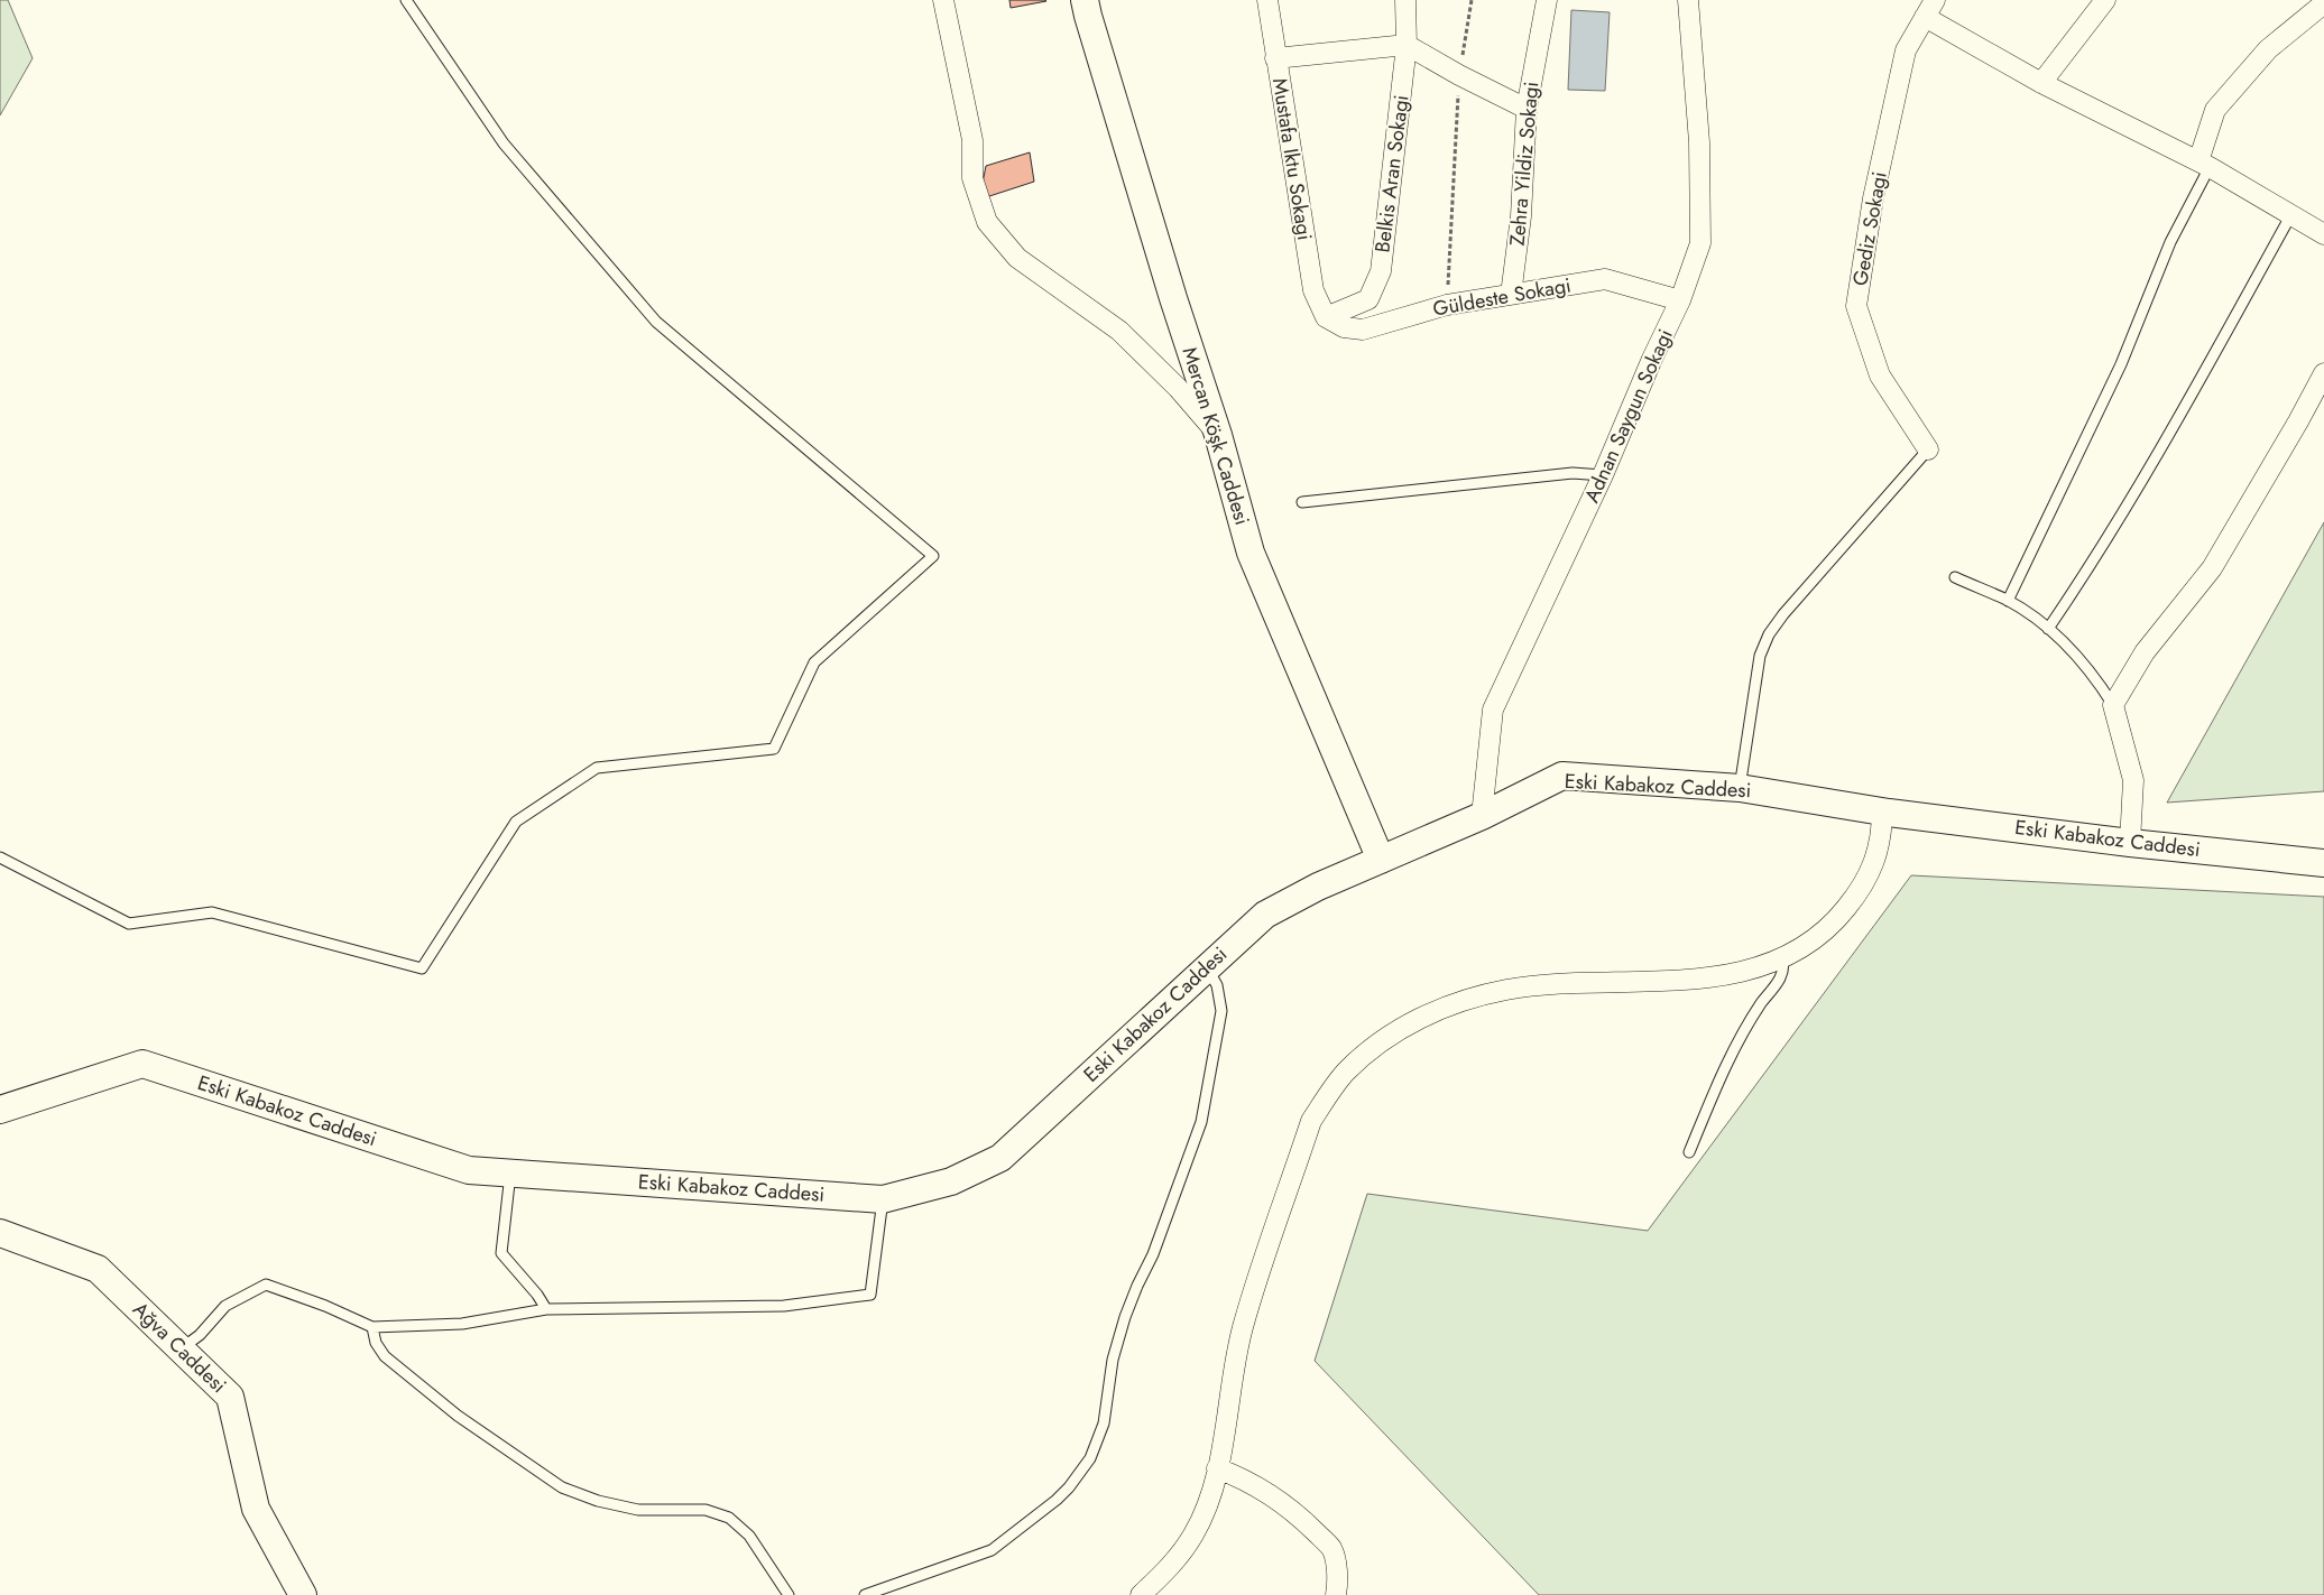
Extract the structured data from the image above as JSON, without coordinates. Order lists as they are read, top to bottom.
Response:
{
  "streets": {
    "street": [
      "Mustafa Iktu Sokagi",
      "Zehra Yildiz Sokagi",
      "Belkis Aran Sokagi",
      "Gediz Sokagi",
      "Güldeste Sokagi",
      "Adnan Saygun Sokagi",
      "Mercan Köşk Caddesi",
      "Eski Kabakoz Caddesi",
      "Ağva Caddesi"
    ]
  },
  "crossings": [
    ["Mustafa Iktu Sokagi", "Belkis Aran Sokagi"],
    ["Mustafa Iktu Sokagi", "Güldeste Sokagi"],
    ["Zehra Yildiz Sokagi", "Güldeste Sokagi"],
    ["Belkis Aran Sokagi", "Güldeste Sokagi"],
    ["Güldeste Sokagi", "Adnan Saygun Sokagi"],
    ["Adnan Saygun Sokagi", "Eski Kabakoz Caddesi"],
    ["Mercan Köşk Caddesi", "Eski Kabakoz Caddesi"]
  ]
}
